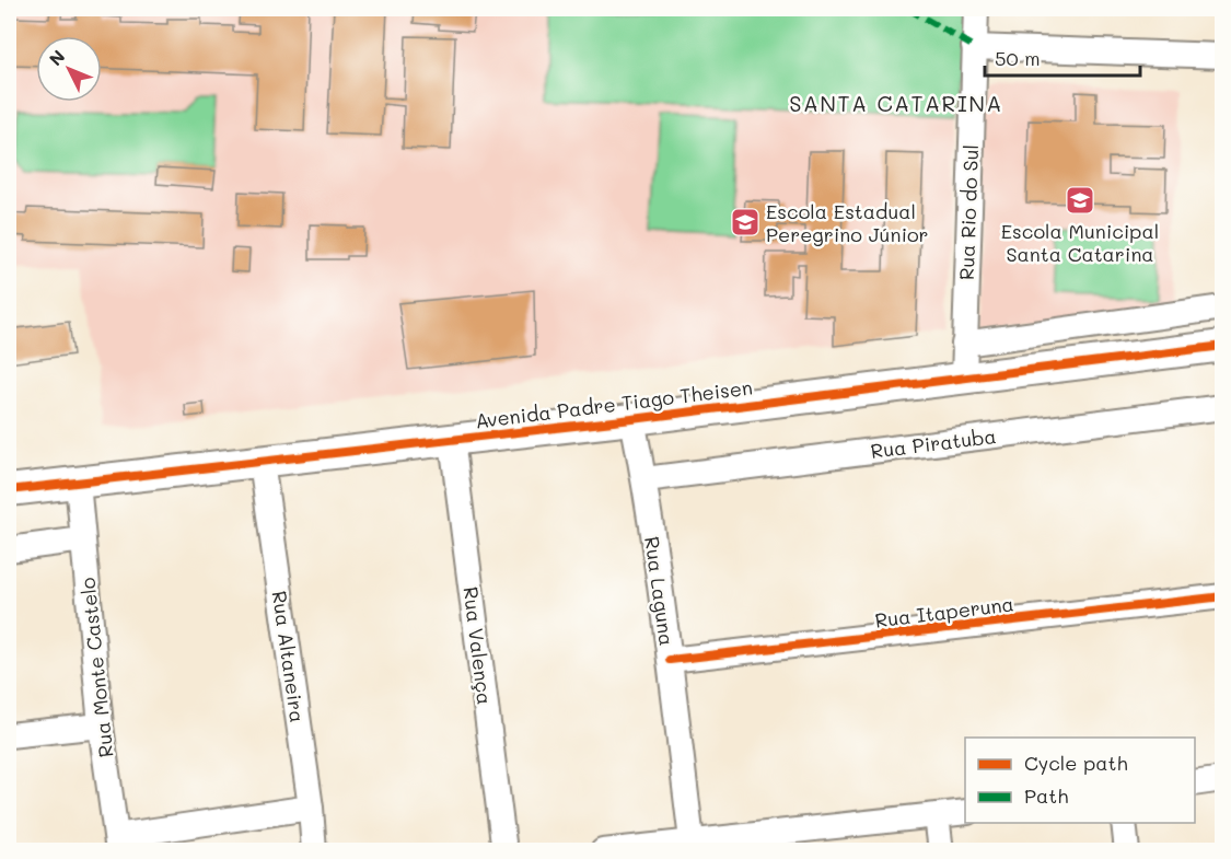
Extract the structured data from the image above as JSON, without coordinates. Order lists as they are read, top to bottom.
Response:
{
  "streets": {
    "street": [
      "Rua Rio do Sul",
      "Avenida Padre Tiago Theisen",
      "Rua Piratuba",
      "Rua Laguna",
      "Rua Itaperuna",
      "Rua Valença",
      "Rua Altaneira",
      "Rua Monte Castelo"
    ]
  },
  "crossings": [
    ["Rua Rio do Sul", "Avenida Padre Tiago Theisen"],
    ["Avenida Padre Tiago Theisen", "Rua Laguna"],
    ["Avenida Padre Tiago Theisen", "Rua Valença"],
    ["Avenida Padre Tiago Theisen", "Rua Altaneira"],
    ["Avenida Padre Tiago Theisen", "Rua Monte Castelo"],
    ["Rua Piratuba", "Rua Laguna"],
    ["Rua Laguna", "Rua Itaperuna"]
  ],
  "districts": ["SANTA CATARINA"],
  "places": {
    "school or university": ["Escola Municipal Santa Catarina", "Escola Estadual Peregrino Júnior"]
  },
  "legend": ["Cycle path", "Path"],
  "scale_bar": "50 m",
  "north": "top left"
}
